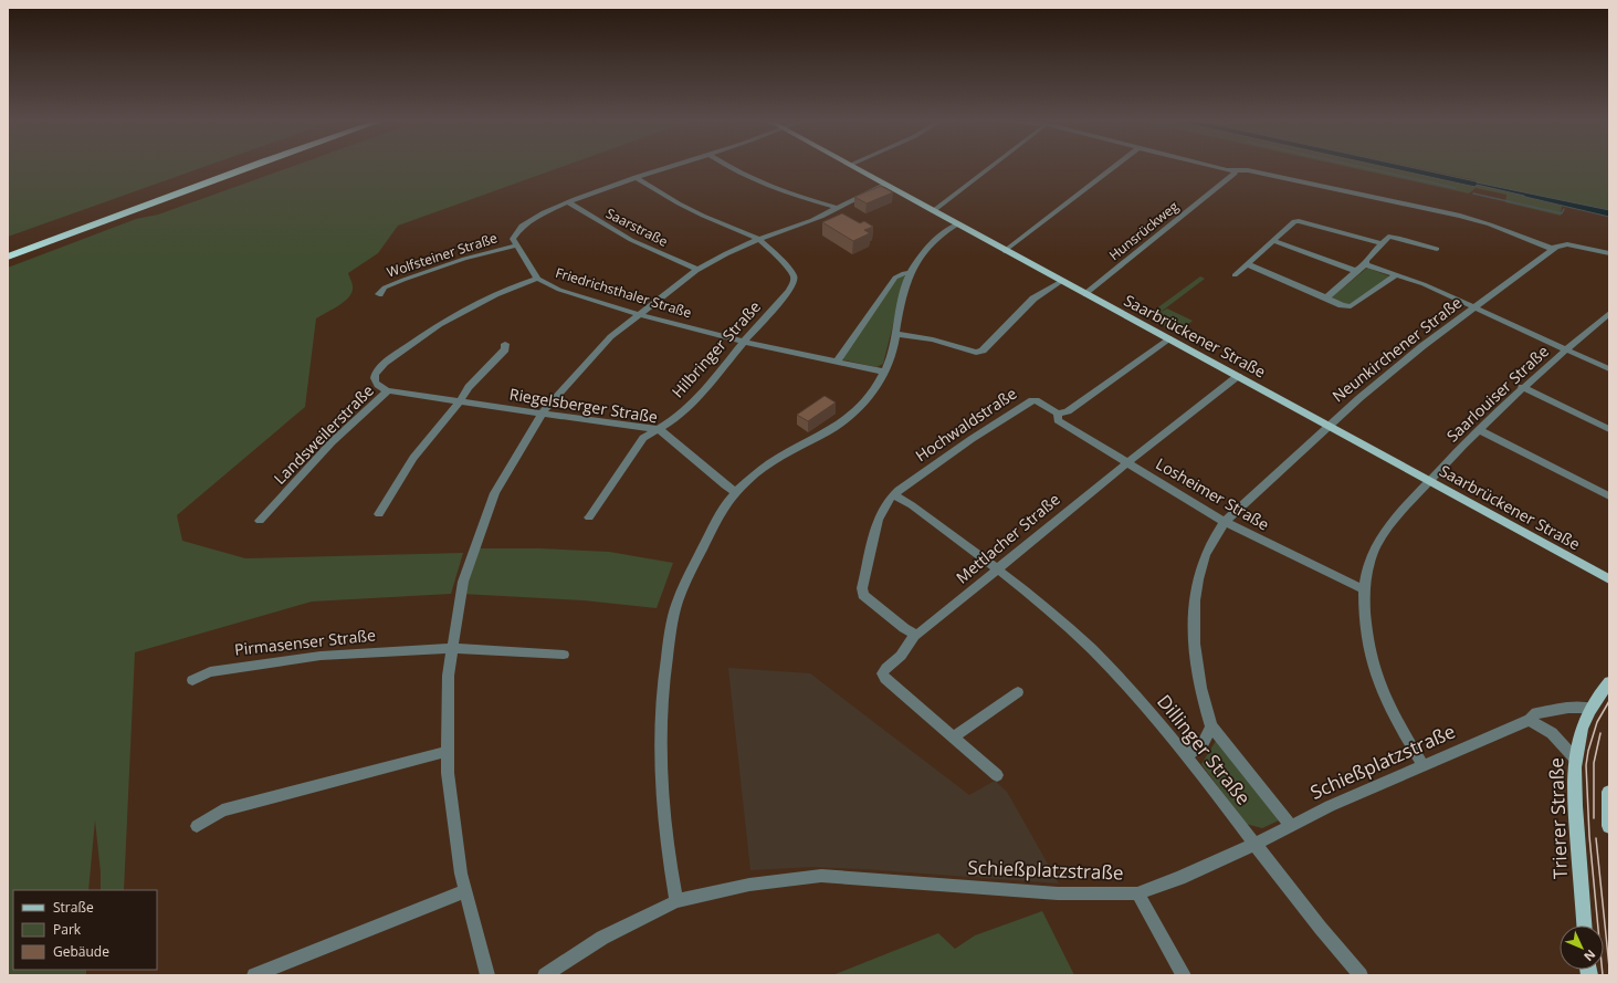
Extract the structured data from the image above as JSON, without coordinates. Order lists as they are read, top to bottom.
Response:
{
  "streets": {
    "main road": ["Saarbrückener Straße", "Trierer Straße"],
    "street": [
      "Saarstraße",
      "Hunsrückweg",
      "Wolfsteiner Straße",
      "Friedrichsthaler Straße",
      "Hilbringer Straße",
      "Neunkirchener Straße",
      "Saarlouiser Straße",
      "Riegelsberger Straße",
      "Hochwaldstraße",
      "Landsweilerstraße",
      "Losheimer Straße",
      "Mettlacher Straße",
      "Pirmasenser Straße",
      "Dillinger Straße",
      "Schießplatzstraße"
    ]
  },
  "crossings": [
    ["Hunsrückweg", "Saarbrückener Straße"],
    ["Wolfsteiner Straße", "Friedrichsthaler Straße"],
    ["Friedrichsthaler Straße", "Hilbringer Straße"],
    ["Friedrichsthaler Straße", "Landsweilerstraße"],
    ["Saarbrückener Straße", "Neunkirchener Straße"],
    ["Saarbrückener Straße", "Saarlouiser Straße"],
    ["Saarbrückener Straße", "Mettlacher Straße"],
    ["Hilbringer Straße", "Riegelsberger Straße"],
    ["Neunkirchener Straße", "Losheimer Straße"],
    ["Saarlouiser Straße", "Losheimer Straße"],
    ["Saarlouiser Straße", "Schießplatzstraße"],
    ["Riegelsberger Straße", "Landsweilerstraße"],
    ["Hochwaldstraße", "Losheimer Straße"],
    ["Hochwaldstraße", "Mettlacher Straße"],
    ["Losheimer Straße", "Mettlacher Straße"],
    ["Mettlacher Straße", "Dillinger Straße"],
    ["Dillinger Straße", "Schießplatzstraße"],
    ["Schießplatzstraße", "Trierer Straße"]
  ],
  "legend": ["Straße", "Park", "Gebäude"],
  "north": "bottom right"
}
